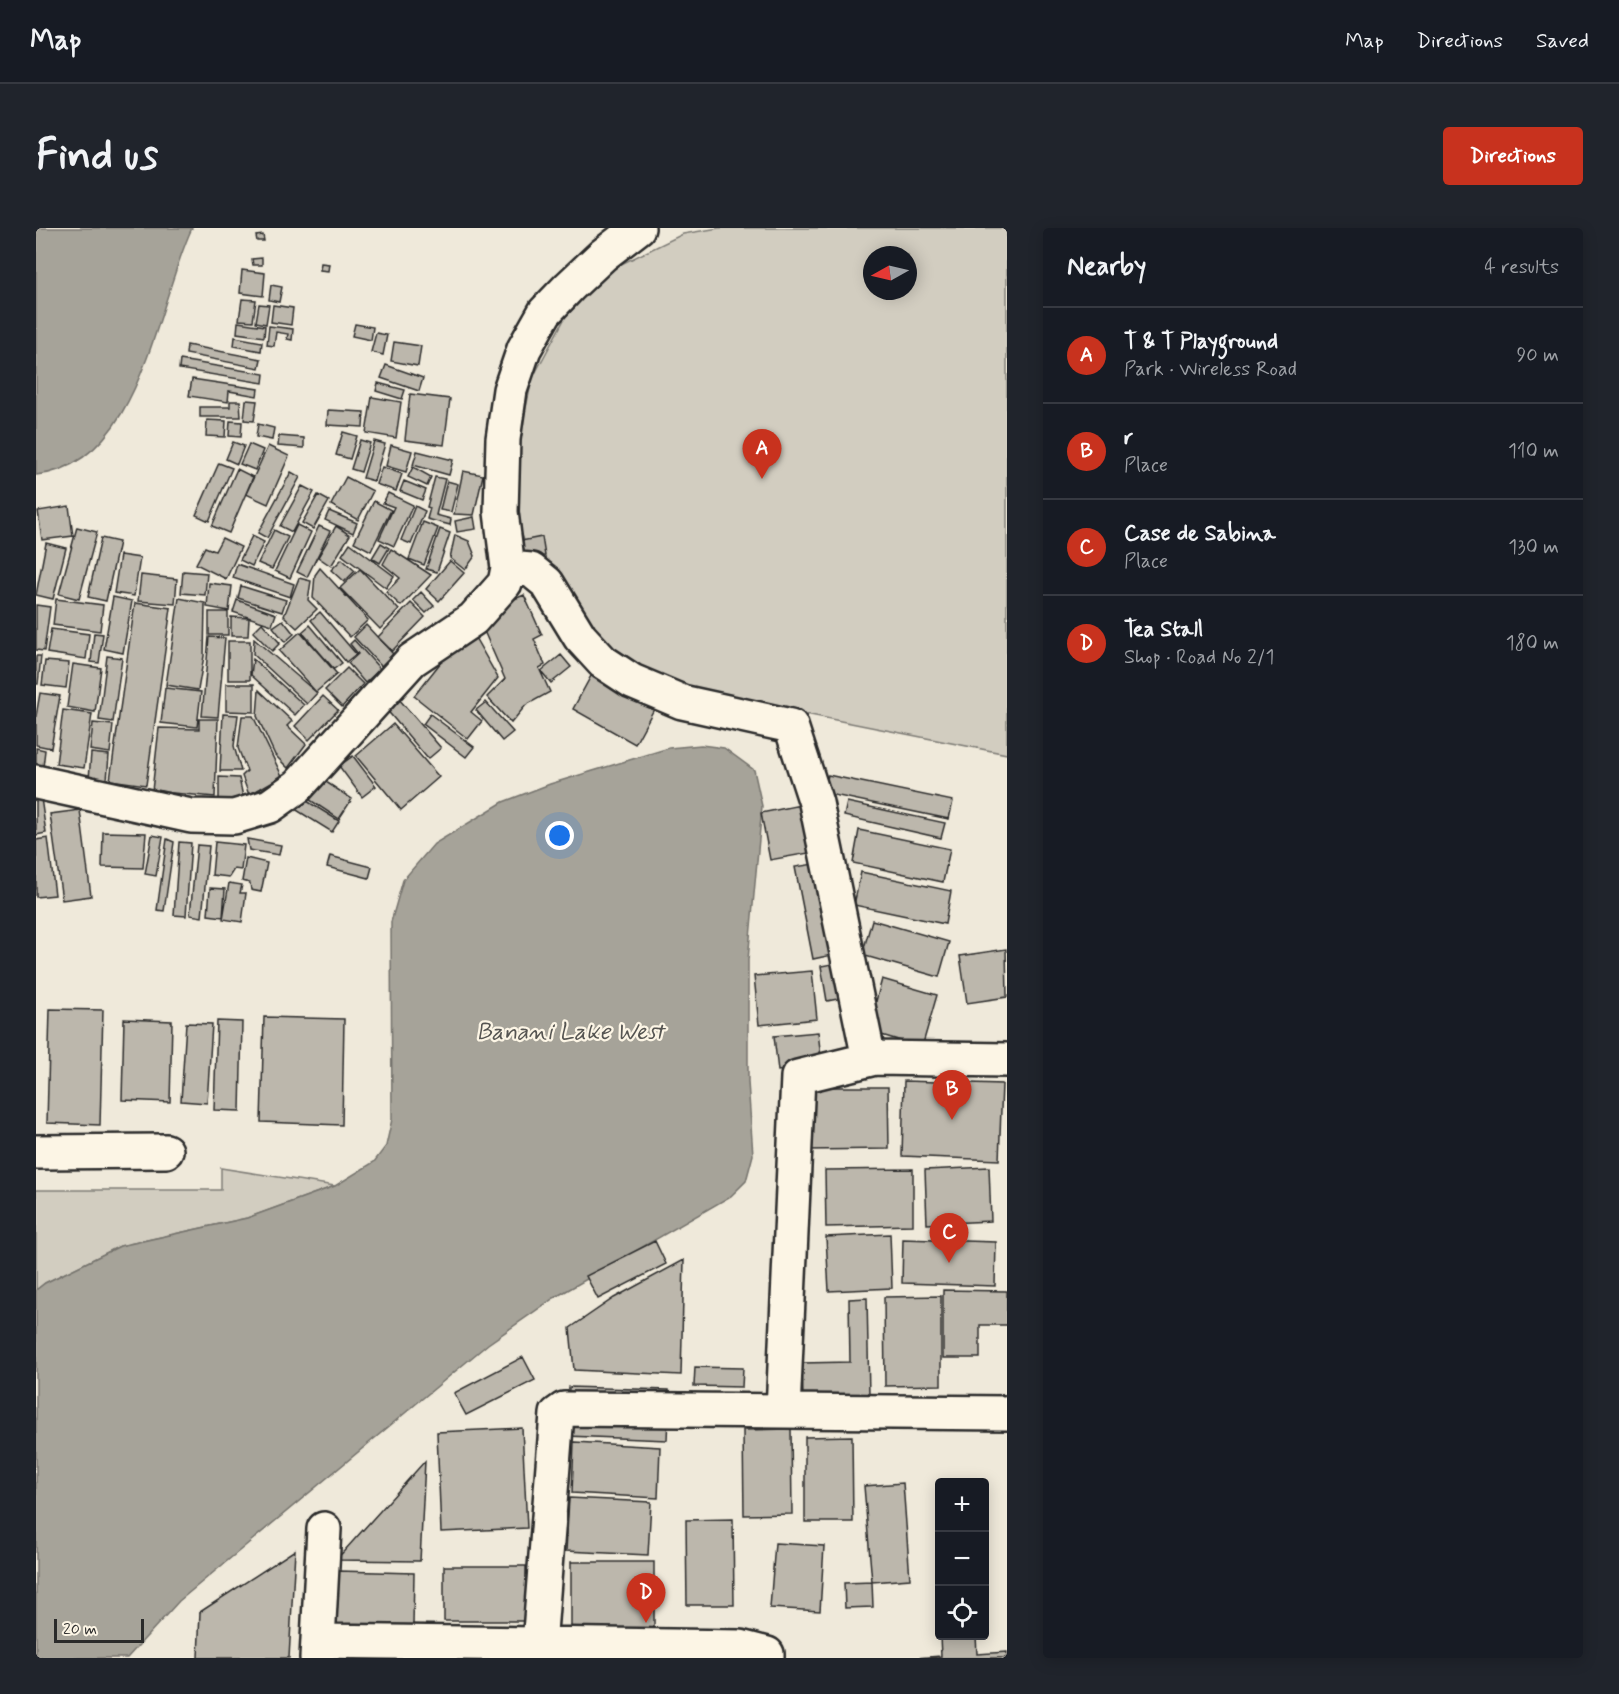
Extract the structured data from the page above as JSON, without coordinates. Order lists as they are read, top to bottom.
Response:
{
  "water": ["Banani Lake West"],
  "scale_bar": "20 m",
  "north": "left",
  "page": {
    "header": "Map",
    "nav": ["Map", "Directions", "Saved"],
    "buttons": "Directions",
    "title": "Find us",
    "heading": ["Nearby", "4 results"],
    "list": [
      {
        "mark": "A",
        "name": "T & T Playground",
        "note": "Park · Wireless Road",
        "value": "90 m"
      },
      {
        "mark": "B",
        "name": "r",
        "note": "Place",
        "value": "110 m"
      },
      {
        "mark": "C",
        "name": "Case de Sabina",
        "note": "Place",
        "value": "130 m"
      },
      {
        "mark": "D",
        "name": "Tea Stall",
        "note": "Shop · Road No 2/1",
        "value": "180 m"
      }
    ],
    "pins": [
      "A",
      "B",
      "C",
      "D"
    ],
    "map_buttons": ["+", "−"],
    "scale": "20 m"
  }
}
